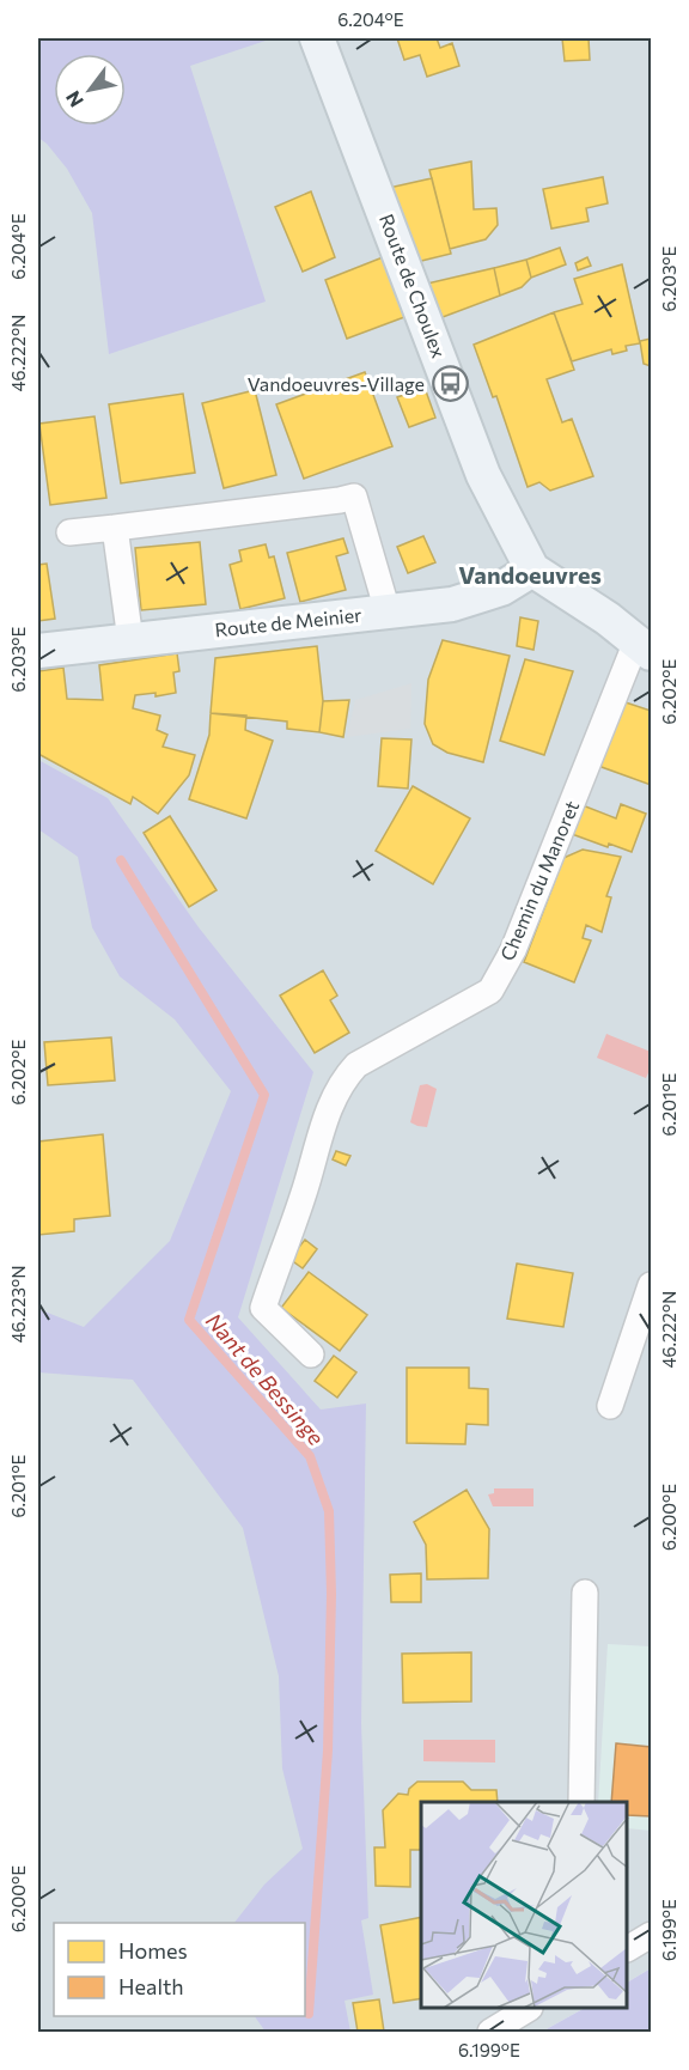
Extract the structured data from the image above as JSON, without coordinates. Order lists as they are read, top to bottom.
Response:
{
  "streets": {
    "street": ["Route de Choulex", "Route de Meinier", "Chemin du Manoret"]
  },
  "crossings": [
    ["Route de Choulex", "Route de Meinier"]
  ],
  "districts": ["Vandoeuvres"],
  "water": ["Nant de Bessinge"],
  "places": {
    "bus stop": ["Vandoeuvres-Village"]
  },
  "legend": ["Homes", "Health"],
  "north": "bottom left",
  "coordinates": [
    "6.204°E",
    "6.203°E",
    "46.222°N",
    "6.202°E",
    "6.201°E",
    "46.223°N",
    "6.200°E",
    "6.199°E"
  ]
}
